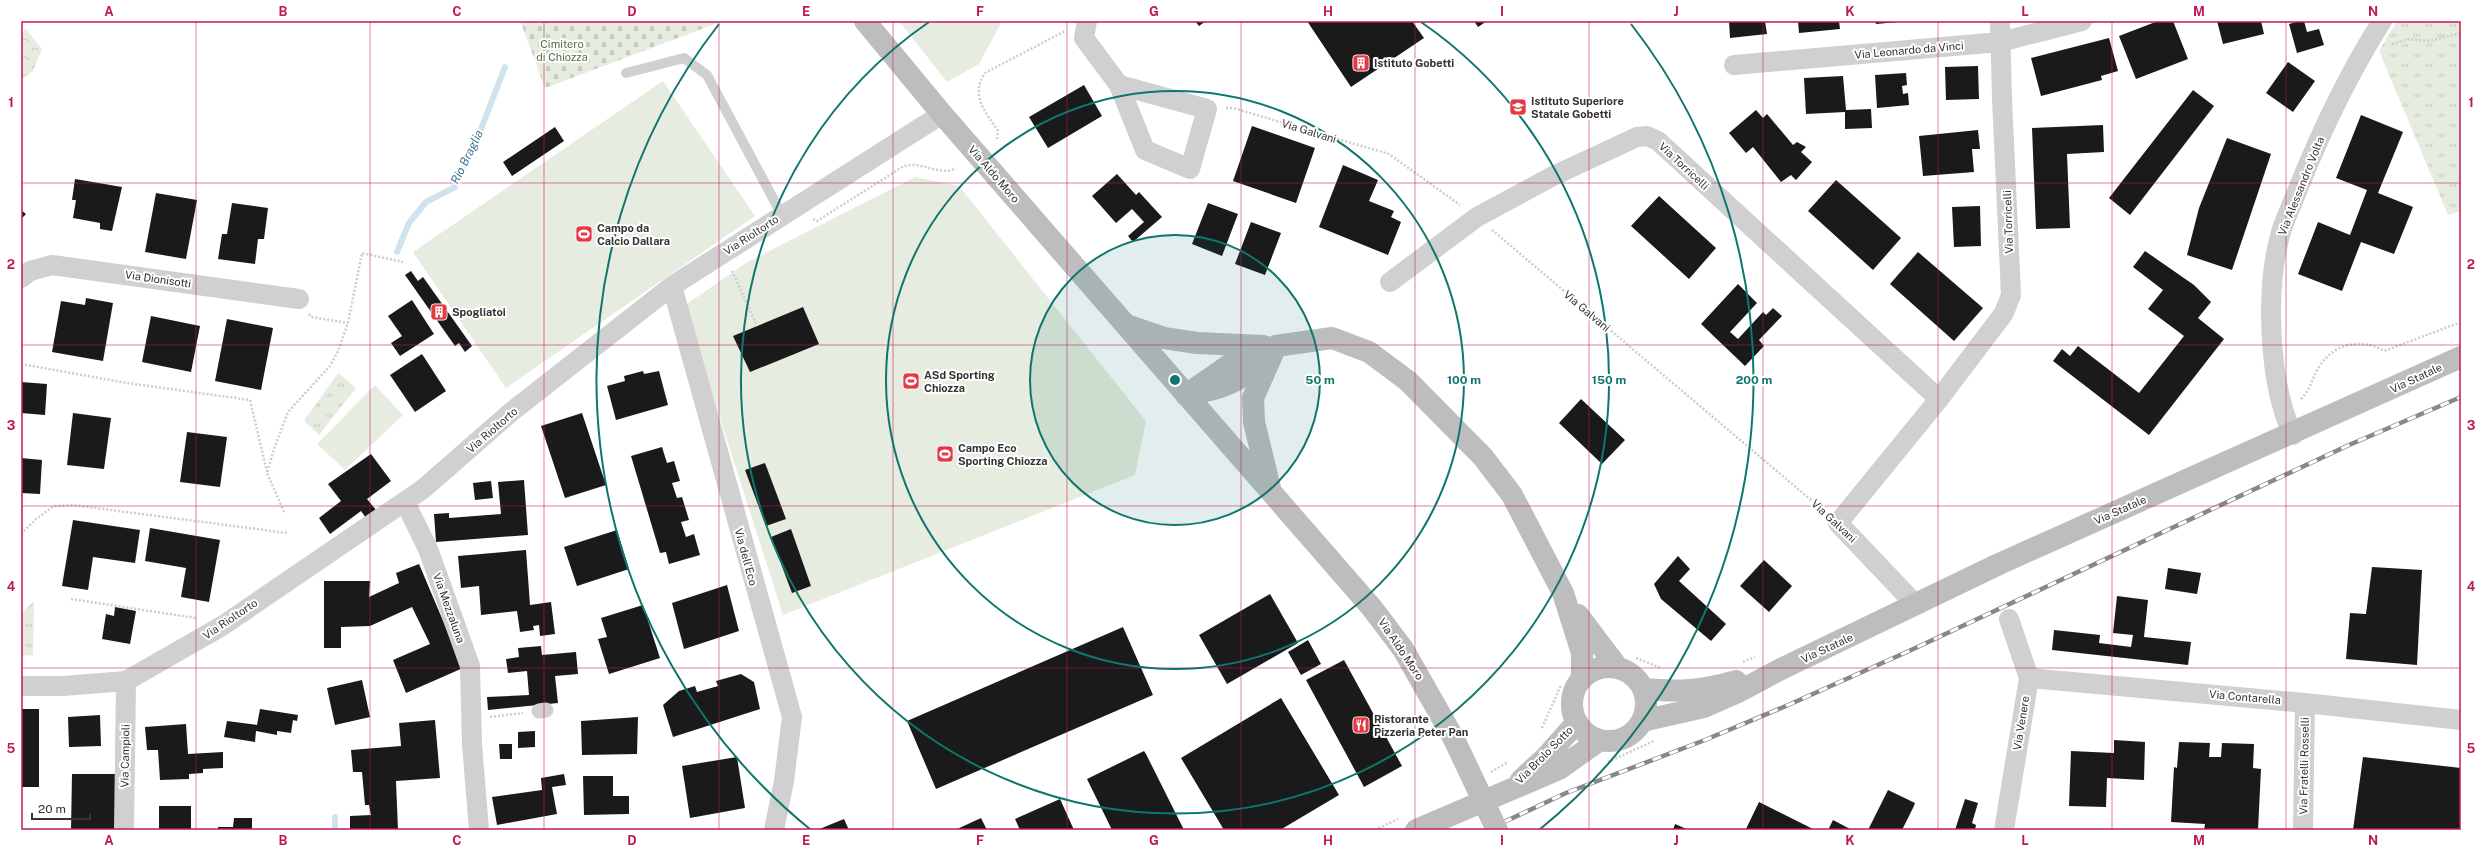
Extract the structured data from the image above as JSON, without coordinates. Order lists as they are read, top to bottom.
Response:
{
  "streets": {
    "main road": ["Via Aldo Moro", "Via Statale", "Via Brolo Sotto"],
    "street": [
      "Via Leonardo da Vinci",
      "Via Galvani",
      "Via Torricelli",
      "Via Alessandro Volta",
      "Via Rioltorto",
      "Via Dionisotti",
      "Via dell'Eco",
      "Via Mezzaluna",
      "Via Contarella",
      "Via Venere",
      "Via Campioli",
      "Via Fratelli Rosselli"
    ]
  },
  "crossings": [
    ["Via Leonardo da Vinci", "Via Torricelli"],
    ["Via Galvani", "Via Torricelli"],
    ["Via Galvani", "Via Statale"],
    ["Via Aldo Moro", "Via Rioltorto"],
    ["Via Alessandro Volta", "Via Statale"],
    ["Via Rioltorto", "Via dell'Eco"],
    ["Via Rioltorto", "Via Mezzaluna"],
    ["Via Rioltorto", "Via Campioli"],
    ["Via Statale", "Via Brolo Sotto"],
    ["Via Contarella", "Via Venere"],
    ["Via Contarella", "Via Fratelli Rosselli"]
  ],
  "water": ["Rio Braglia"],
  "parks": ["Cimitero di Chiozza"],
  "places": {
    "building": ["Istituto Gobetti", "Spogliatoi"],
    "school or university": ["Istituto Superiore Statale Gobetti"],
    "sports": ["Campo da Calcio Dallara", "ASd Sporting Chiozza", "Campo Eco Sporting Chiozza"],
    "restaurant": ["Ristorante Pizzeria Peter Pan"]
  },
  "scale_bar": "20 m",
  "grid": {
    "columns": [
      "A",
      "B",
      "C",
      "D",
      "E",
      "F",
      "G",
      "H",
      "I",
      "J",
      "K",
      "L",
      "M",
      "N"
    ],
    "rows": [
      "1",
      "2",
      "3",
      "4",
      "5"
    ]
  },
  "rings": [
    "50 m",
    "100 m",
    "150 m",
    "200 m"
  ]
}
